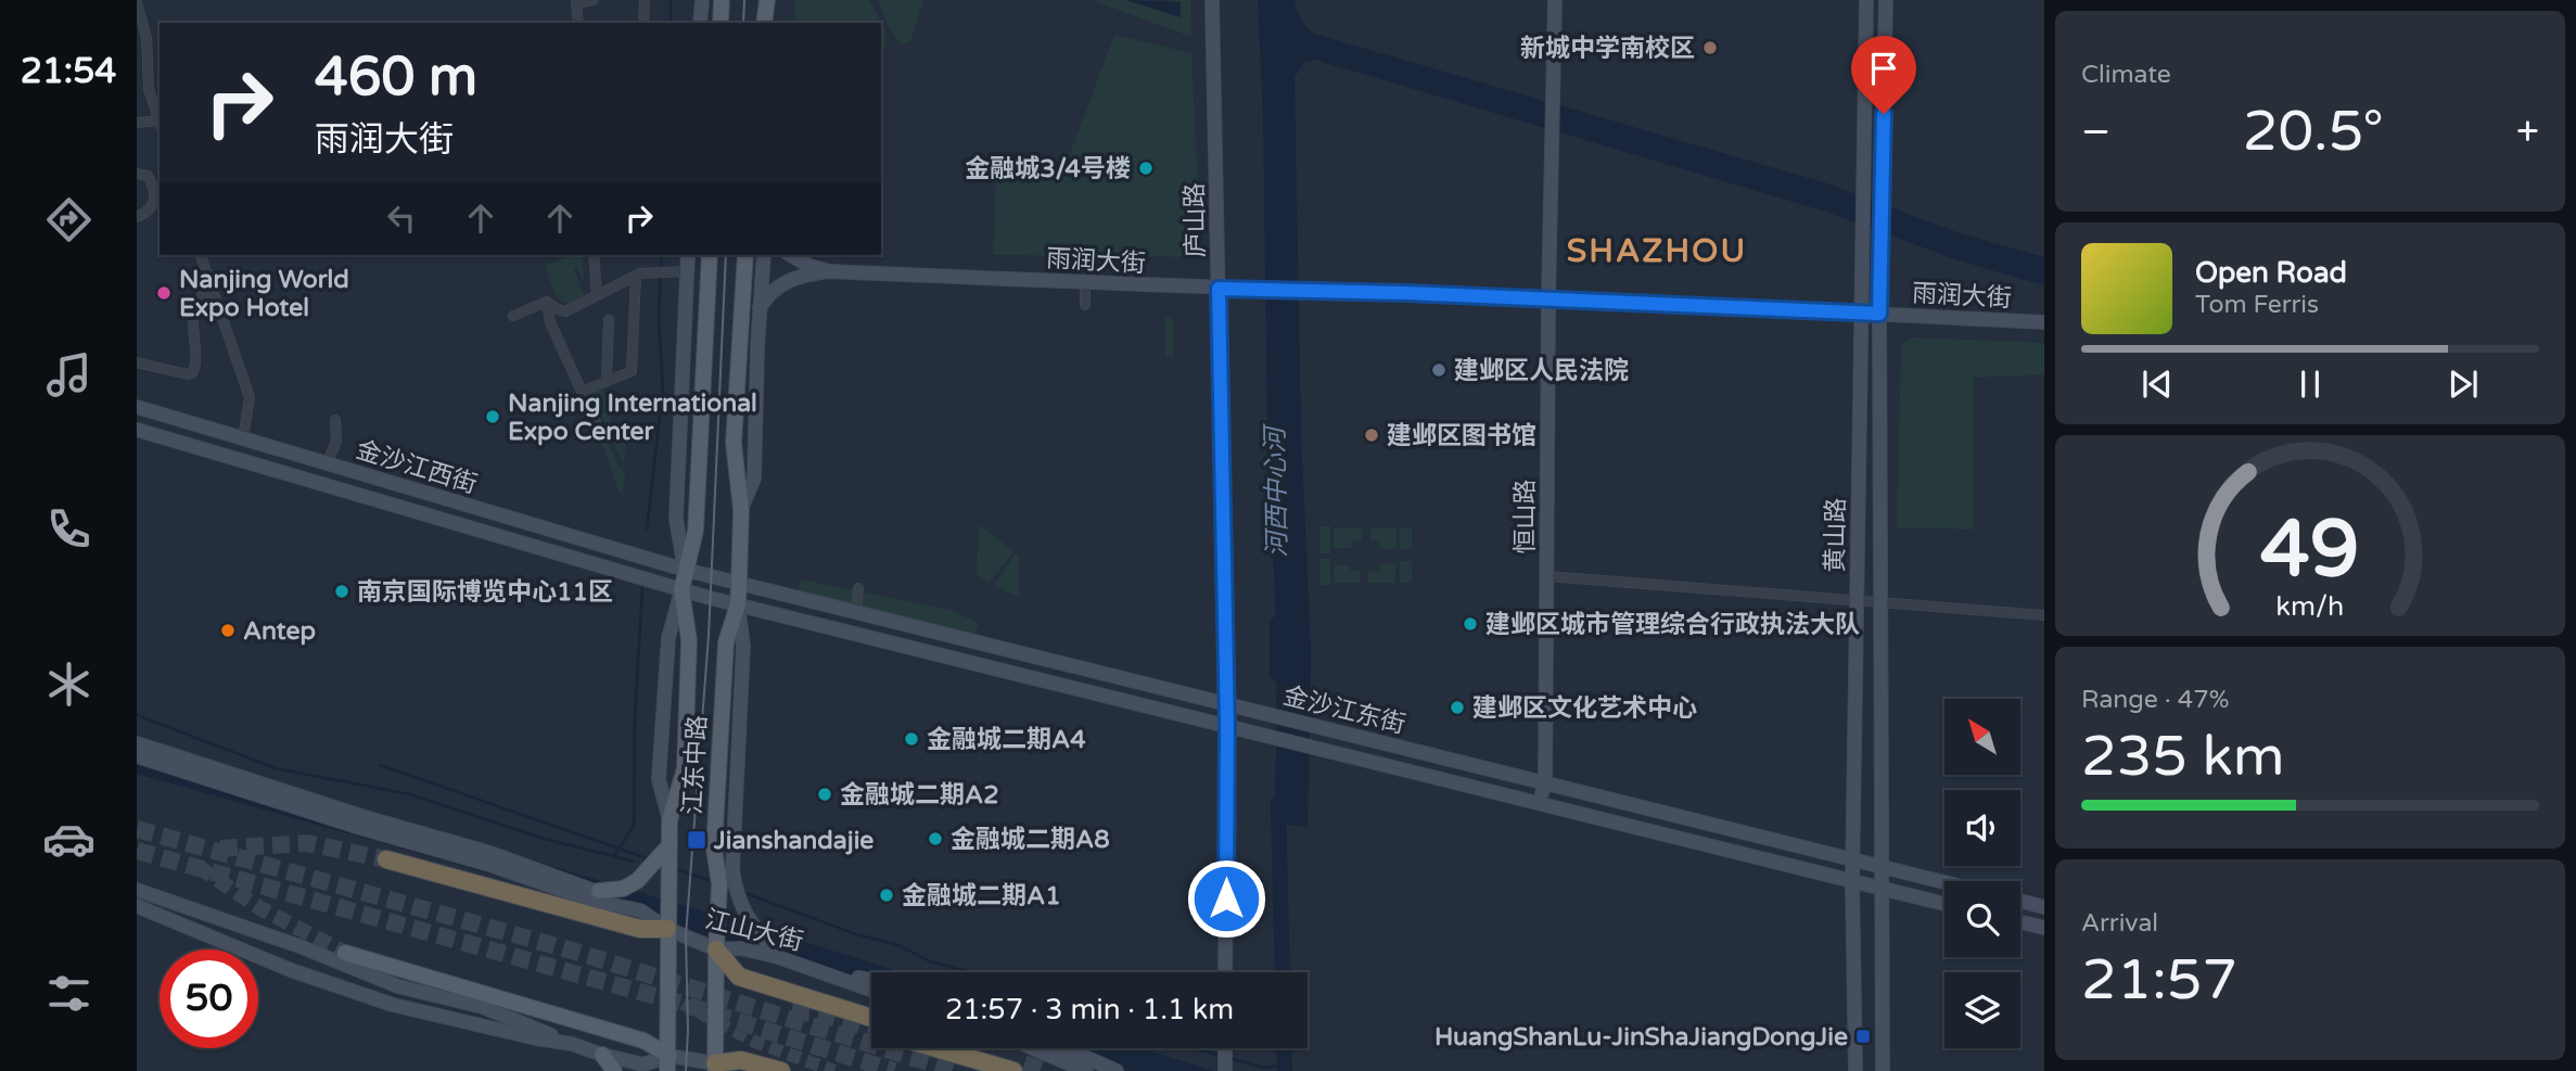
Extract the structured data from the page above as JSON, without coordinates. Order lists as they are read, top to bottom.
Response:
{
  "streets": {
    "main road": ["江东中路"],
    "street": [
      "庐山路",
      "雨润大街",
      "金沙江西街",
      "恒山路",
      "黄山路",
      "金沙江东街",
      "江山大街"
    ]
  },
  "crossings": [
    ["庐山路", "雨润大街"],
    ["庐山路", "金沙江东街"],
    ["雨润大街", "恒山路"],
    ["雨润大街", "黄山路"],
    ["金沙江西街", "金沙江东街"],
    ["金沙江西街", "江东中路"],
    ["恒山路", "金沙江东街"],
    ["黄山路", "金沙江东街"],
    ["金沙江东街", "江东中路"],
    ["江东中路", "江山大街"]
  ],
  "districts": ["SHAZHOU"],
  "water": ["河西中心河"],
  "places": {
    "other": [
      "新城中学南校区",
      "金融城3/4号楼",
      "Nanjing World Expo Hotel",
      "建邺区人民法院",
      "Nanjing International Expo Center",
      "建邺区图书馆",
      "南京国际博览中心11区",
      "建邺区城市管理综合行政执法大队",
      "Antep",
      "建邺区文化艺术中心",
      "金融城二期A4",
      "金融城二期A2",
      "金融城二期A8",
      "金融城二期A1"
    ],
    "transit": ["Jianshandajie", "HuangShanLu-JinShaJiangDongJie"]
  },
  "north": "top left",
  "page": {
    "tabs": "21:54",
    "tile": [
      "Climate",
      ["Range · 47%", "235 km"],
      ["Arrival", "21:57"]
    ],
    "turn": ["460 m", "雨润大街"],
    "heat": ["−", "20.5°", "+"],
    "song": ["Open Road", "Tom Ferris"],
    "limit": "50",
    "trip": "21:57 · 3 min · 1.1 km",
    "gauge": ["49", "km/h"]
  }
}
